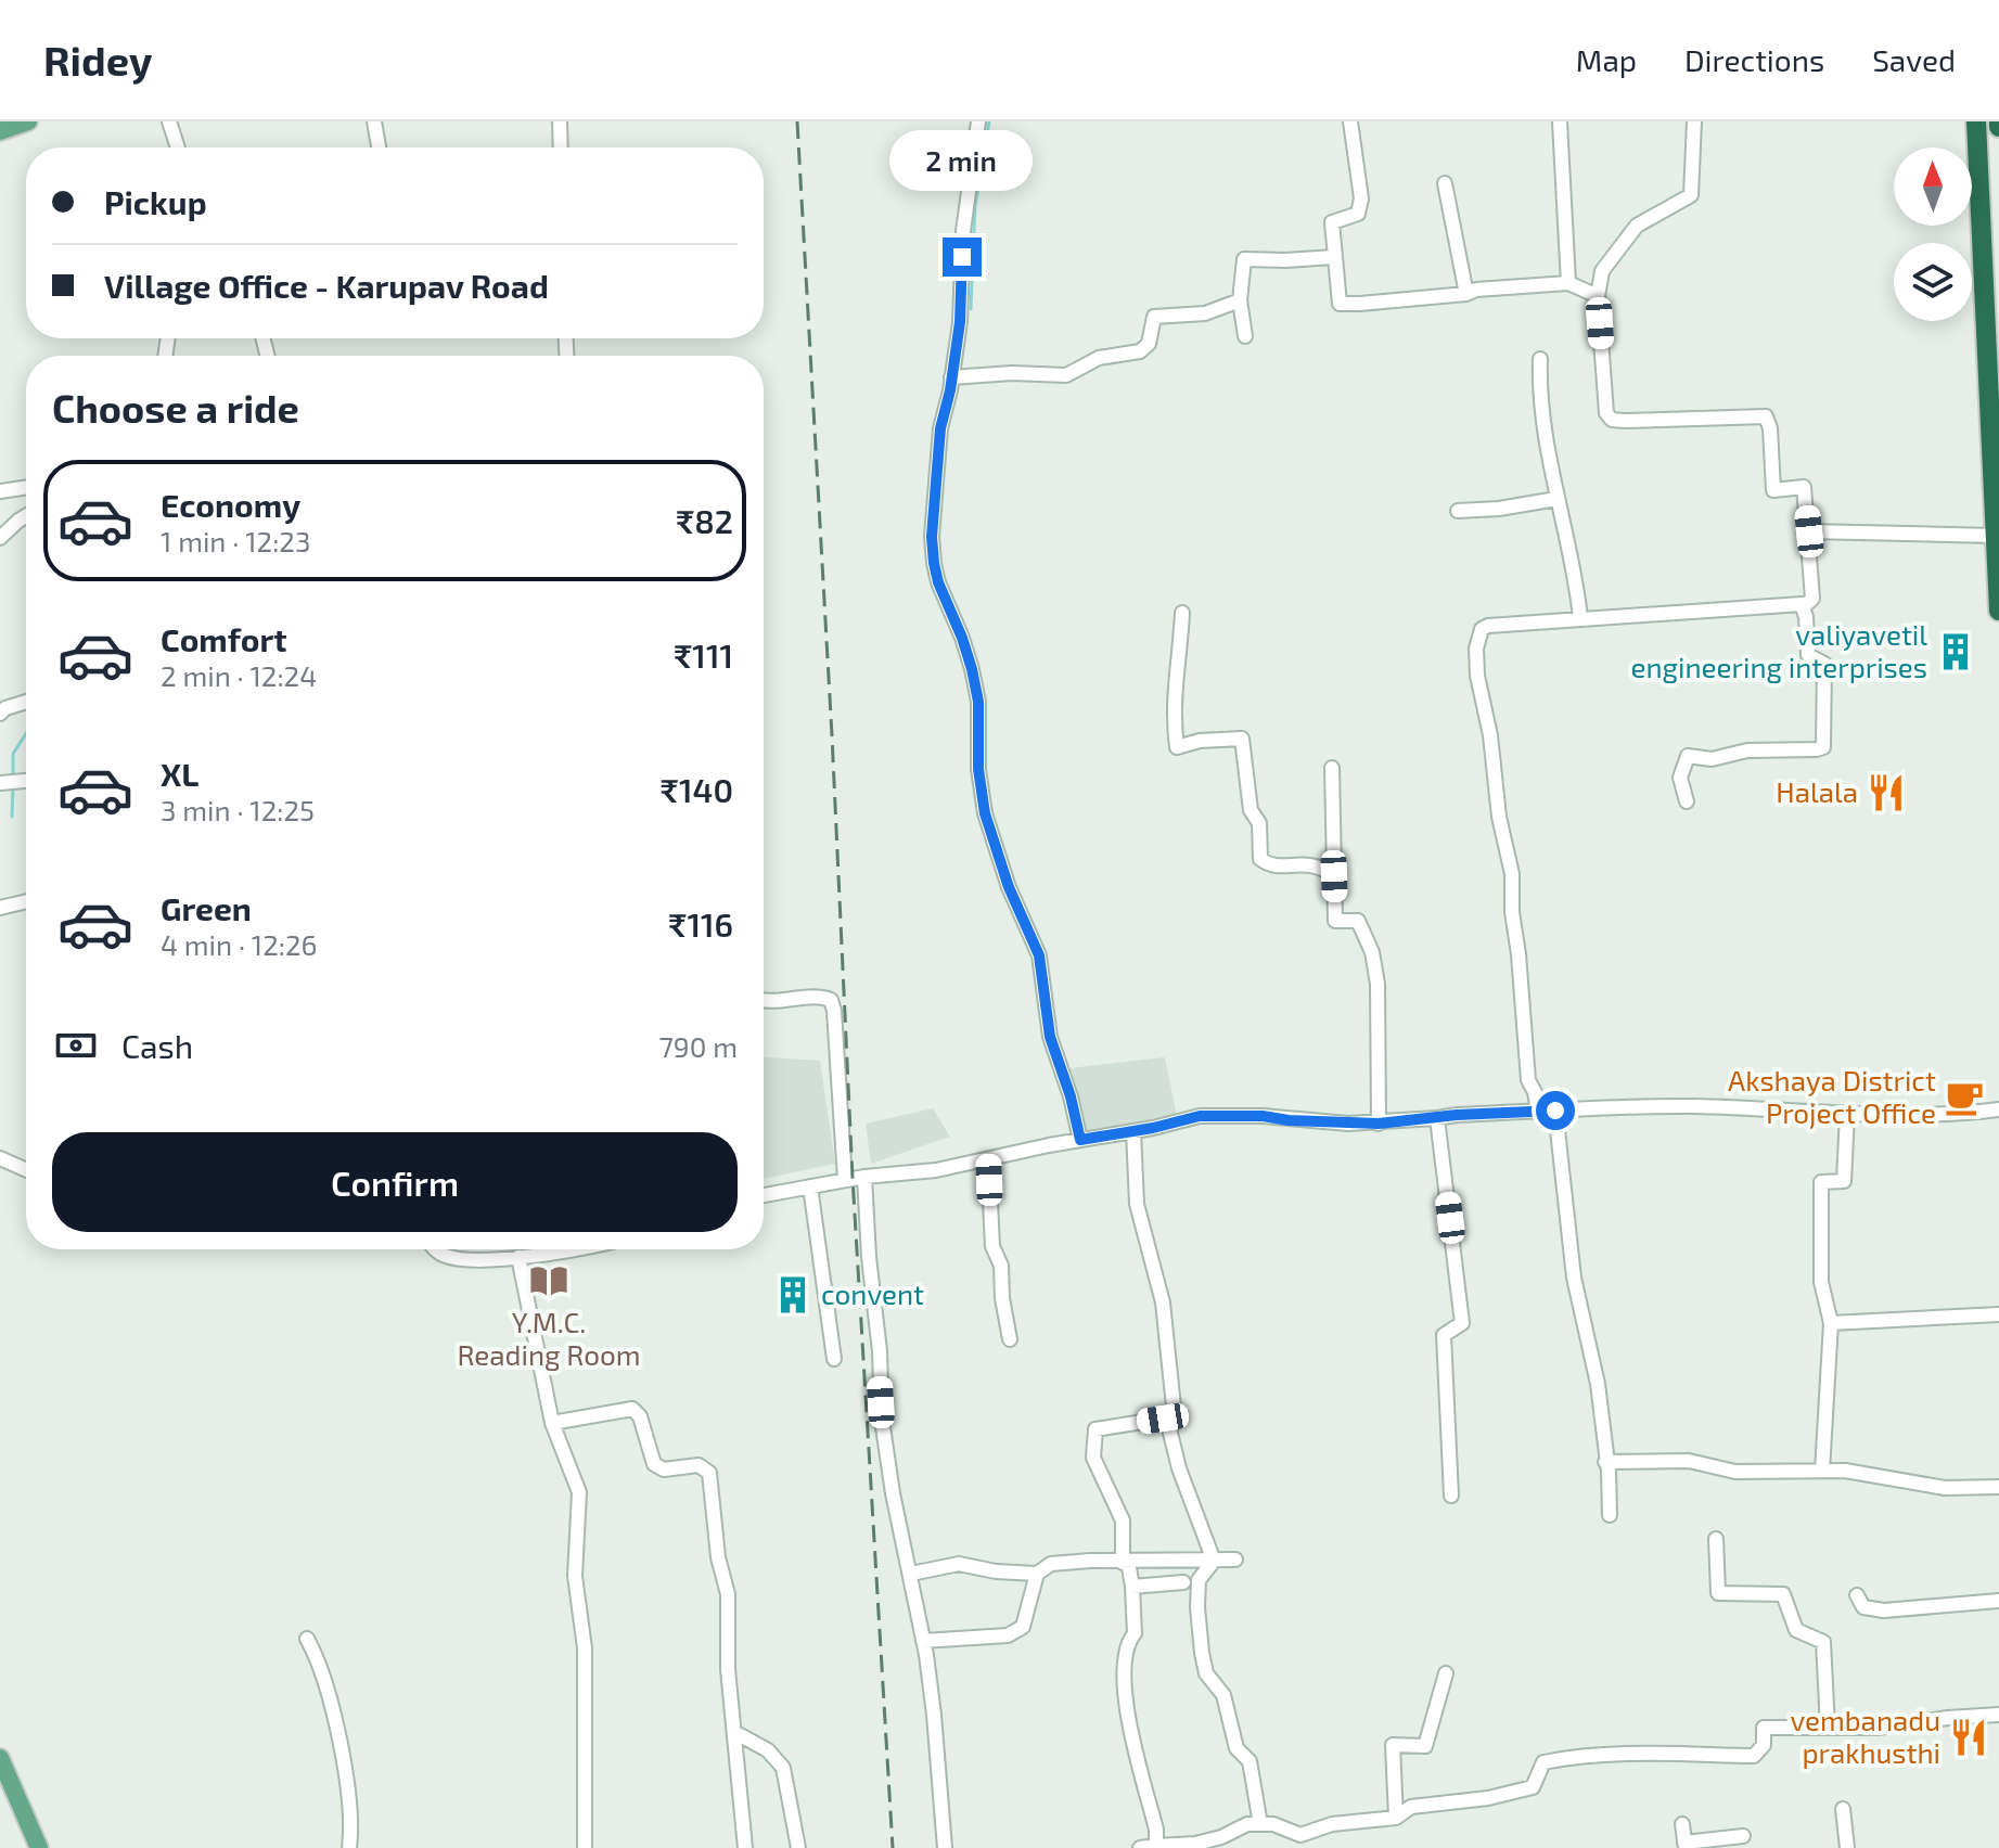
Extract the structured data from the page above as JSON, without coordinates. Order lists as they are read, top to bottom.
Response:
{
  "places": {
    "building": ["valiyavetil engineering interprises", "convent"],
    "restaurant": ["Halala", "vembanadu prakhusthi"],
    "cafe": ["Akshaya District Project Office"],
    "library": ["Y.M.C. Reading Room"]
  },
  "north": "top",
  "page": {
    "header": "Ridey",
    "nav": ["Map", "Directions", "Saved"],
    "bubble": "2 min",
    "banner": ["Pickup", "Village Office - Karupav Road"],
    "heading": "Choose a ride",
    "list": [
      {
        "name": "Economy",
        "note": "1 min · 12:23",
        "value": "₹82"
      },
      {
        "name": "Comfort",
        "note": "2 min · 12:24",
        "value": "₹111"
      },
      {
        "name": "XL",
        "note": "3 min · 12:25",
        "value": "₹140"
      },
      {
        "name": "Green",
        "note": "4 min · 12:26",
        "value": "₹116"
      }
    ],
    "pay": ["Cash", "790 m"],
    "buttons": "Confirm"
  }
}
